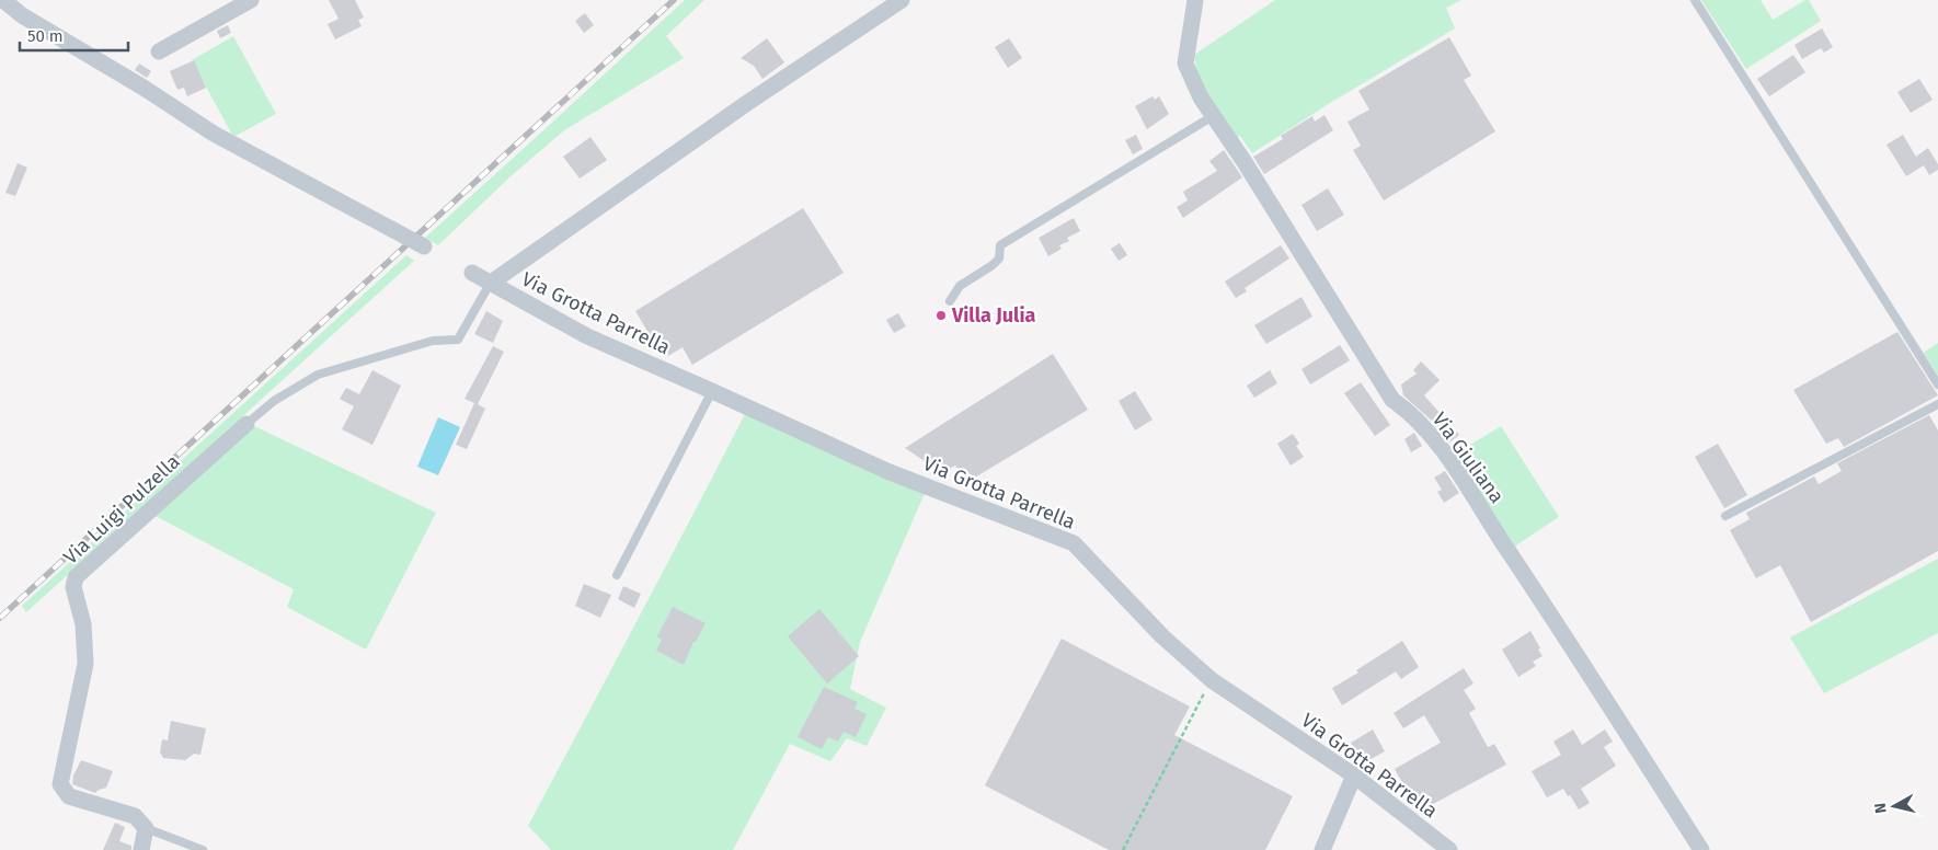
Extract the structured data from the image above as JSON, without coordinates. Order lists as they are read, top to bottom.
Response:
{
  "streets": {
    "street": ["Via Grotta Parrella", "Via Giuliana", "Via Luigi Pulzella"]
  },
  "places": ["Villa Julia"],
  "scale_bar": "50 m",
  "north": "left"
}
